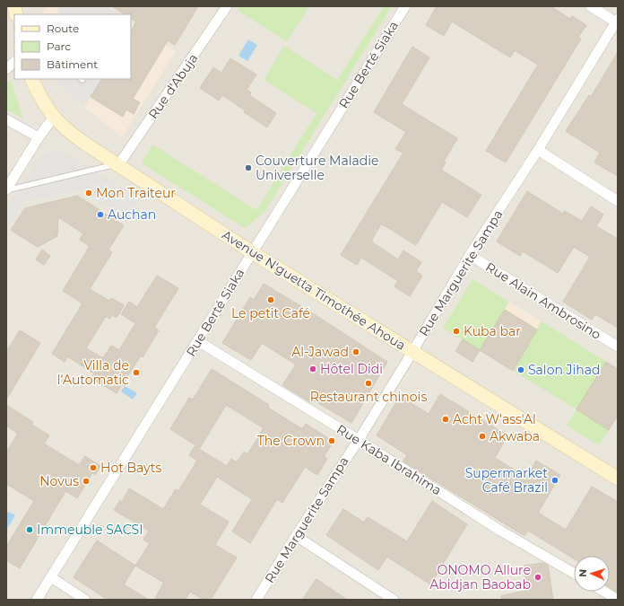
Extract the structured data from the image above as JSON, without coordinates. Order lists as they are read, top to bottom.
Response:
{
  "streets": {
    "street": [
      "Rue Berté Siaka",
      "Rue d'Abuja",
      "Rue Marguerite Sampa",
      "Avenue N'guetta Timothée Ahoua",
      "Rue Alain Ambrosino",
      "Rue Kaba Ibrahima"
    ]
  },
  "crossings": [
    ["Rue Berté Siaka", "Avenue N'guetta Timothée Ahoua"],
    ["Rue Berté Siaka", "Rue Kaba Ibrahima"],
    ["Rue d'Abuja", "Avenue N'guetta Timothée Ahoua"],
    ["Rue Marguerite Sampa", "Avenue N'guetta Timothée Ahoua"],
    ["Rue Marguerite Sampa", "Rue Alain Ambrosino"],
    ["Rue Marguerite Sampa", "Rue Kaba Ibrahima"]
  ],
  "places": [
    "Couverture Maladie Universelle",
    "Mon Traiteur",
    "Auchan",
    "Le petit Café",
    "Kuba bar",
    "Al-Jawad",
    "Hôtel Didi",
    "Salon Jihad",
    "Villa de l‘Automatic",
    "Restaurant chinois",
    "Acht W'ass'Al",
    "Akwaba",
    "The Crown",
    "Hot Bayts",
    "Supermarket Café Brazil",
    "Novus",
    "Immeuble SACSI",
    "ONOMO Allure Abidjan Baobab"
  ],
  "legend": ["Route", "Parc", "Bâtiment"],
  "north": "left"
}
